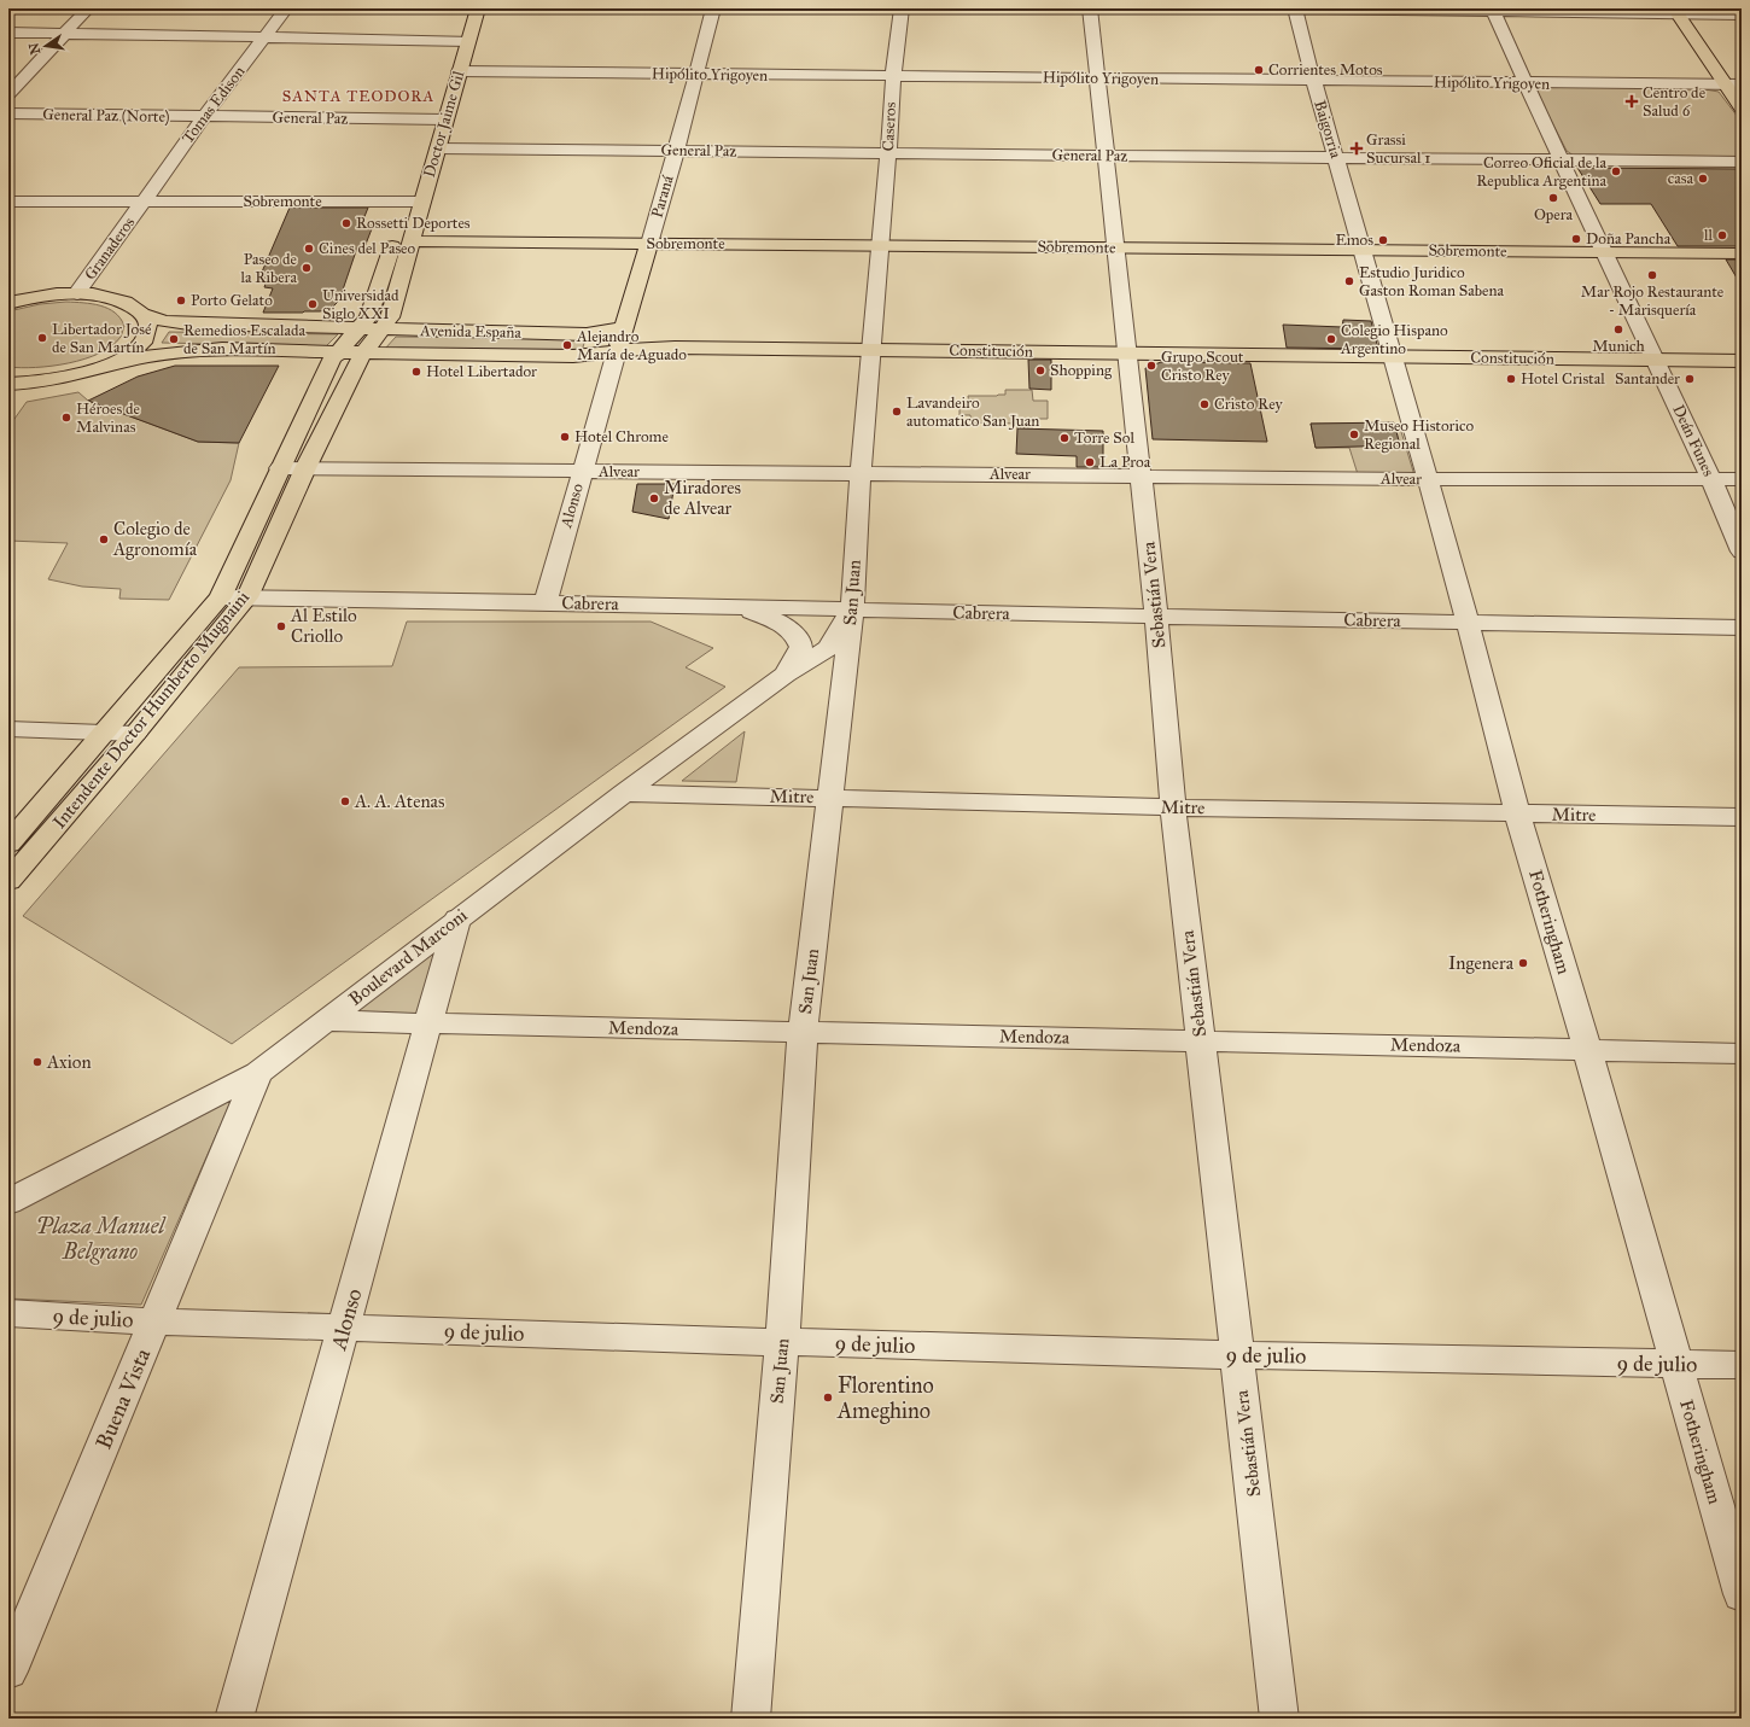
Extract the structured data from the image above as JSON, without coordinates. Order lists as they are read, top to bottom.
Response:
{
  "streets": {
    "main road": [
      "Doctor Jaime Gil",
      "Sobremonte",
      "Avenida España",
      "Constitución",
      "Alonso",
      "Intendente Doctor Humberto Mugnaini"
    ],
    "street": [
      "Hipólito Yrigoyen",
      "Tomas Edison",
      "General Paz (Norte)",
      "General Paz",
      "Caseros",
      "Baigorria",
      "Paraná",
      "Granaderos",
      "Deán Funes",
      "Alvear",
      "San Juan",
      "Sebastián Vera",
      "Cabrera",
      "Mitre",
      "Fotheringham",
      "Boulevard Marconi",
      "Mendoza",
      "9 de julio",
      "Buena Vista"
    ]
  },
  "crossings": [
    ["Hipólito Yrigoyen", "Doctor Jaime Gil"],
    ["Hipólito Yrigoyen", "Caseros"],
    ["Hipólito Yrigoyen", "Baigorria"],
    ["Hipólito Yrigoyen", "Paraná"],
    ["Hipólito Yrigoyen", "Deán Funes"],
    ["Hipólito Yrigoyen", "Sebastián Vera"],
    ["Tomas Edison", "General Paz (Norte)"],
    ["Tomas Edison", "General Paz"],
    ["Tomas Edison", "Sobremonte"],
    ["Tomas Edison", "Granaderos"],
    ["General Paz (Norte)", "General Paz"],
    ["General Paz", "Doctor Jaime Gil"],
    ["General Paz", "Caseros"],
    ["General Paz", "Baigorria"],
    ["General Paz", "Paraná"],
    ["General Paz", "Deán Funes"],
    ["General Paz", "Sebastián Vera"],
    ["Doctor Jaime Gil", "Sobremonte"],
    ["Doctor Jaime Gil", "Intendente Doctor Humberto Mugnaini"],
    ["Caseros", "Sobremonte"],
    ["Caseros", "San Juan"],
    ["Baigorria", "Sobremonte"],
    ["Baigorria", "Fotheringham"],
    ["Paraná", "Sobremonte"],
    ["Paraná", "Alonso"],
    ["Sobremonte", "Granaderos"],
    ["Sobremonte", "Deán Funes"],
    ["Sobremonte", "Alonso"],
    ["Sobremonte", "San Juan"],
    ["Sobremonte", "Sebastián Vera"],
    ["Sobremonte", "Intendente Doctor Humberto Mugnaini"],
    ["Sobremonte", "Fotheringham"],
    ["Granaderos", "Avenida España"],
    ["Avenida España", "Constitución"],
    ["Avenida España", "Alonso"],
    ["Avenida España", "Intendente Doctor Humberto Mugnaini"],
    ["Constitución", "Deán Funes"],
    ["Constitución", "Alonso"],
    ["Constitución", "San Juan"],
    ["Constitución", "Sebastián Vera"],
    ["Constitución", "Fotheringham"],
    ["Deán Funes", "Alvear"],
    ["Alvear", "Alonso"],
    ["Alvear", "San Juan"],
    ["Alvear", "Sebastián Vera"],
    ["Alvear", "Intendente Doctor Humberto Mugnaini"],
    ["Alvear", "Fotheringham"],
    ["Alonso", "Cabrera"],
    ["Alonso", "Boulevard Marconi"],
    ["Alonso", "Mendoza"],
    ["Alonso", "9 de julio"],
    ["San Juan", "Cabrera"],
    ["San Juan", "Mitre"],
    ["San Juan", "Boulevard Marconi"],
    ["San Juan", "Mendoza"],
    ["San Juan", "9 de julio"],
    ["Sebastián Vera", "Cabrera"],
    ["Sebastián Vera", "Mitre"],
    ["Sebastián Vera", "Mendoza"],
    ["Sebastián Vera", "9 de julio"],
    ["Cabrera", "Intendente Doctor Humberto Mugnaini"],
    ["Cabrera", "Fotheringham"],
    ["Cabrera", "Boulevard Marconi"],
    ["Mitre", "Fotheringham"],
    ["Mitre", "Boulevard Marconi"],
    ["Fotheringham", "Mendoza"],
    ["Fotheringham", "9 de julio"],
    ["Boulevard Marconi", "Mendoza"],
    ["Boulevard Marconi", "Buena Vista"],
    ["9 de julio", "Buena Vista"]
  ],
  "districts": ["SANTA TEODORA"],
  "parks": ["Plaza Manuel Belgrano"],
  "places": {
    "other": [
      "Corrientes Motos",
      "Correo Oficial de la Republica Argentina",
      "casa",
      "Opera",
      "Rossetti Deportes",
      "ll",
      "Doña Pancha",
      "Emos",
      "Cines del Paseo",
      "Paseo de la Ribera",
      "Mar Rojo Restaurante - Marisquería",
      "Estudio Juridico Gaston Roman Sabena",
      "Porto Gelato",
      "Universidad Siglo XXI",
      "Munich",
      "Libertador José de San Martín",
      "Remedios Escalada de San Martín",
      "Colegio Hispano Argentino",
      "Alejandro María de Aguado",
      "Grupo Scout Cristo Rey",
      "Shopping",
      "Hotel Libertador",
      "Hotel Cristal",
      "Santander",
      "Cristo Rey",
      "Lavandeiro automatico San Juan",
      "Héroes de Malvinas",
      "Museo Historico Regional",
      "Hotel Chrome",
      "Torre Sol",
      "La Proa",
      "Miradores de Alvear",
      "Colegio de Agronomía",
      "Al Estilo Criollo",
      "A. A. Atenas",
      "Ingenera",
      "Axion",
      "Florentino Ameghino"
    ],
    "health": ["Centro de Salud 6", "Grassi Sucursal 1"]
  },
  "north": "left"
}
